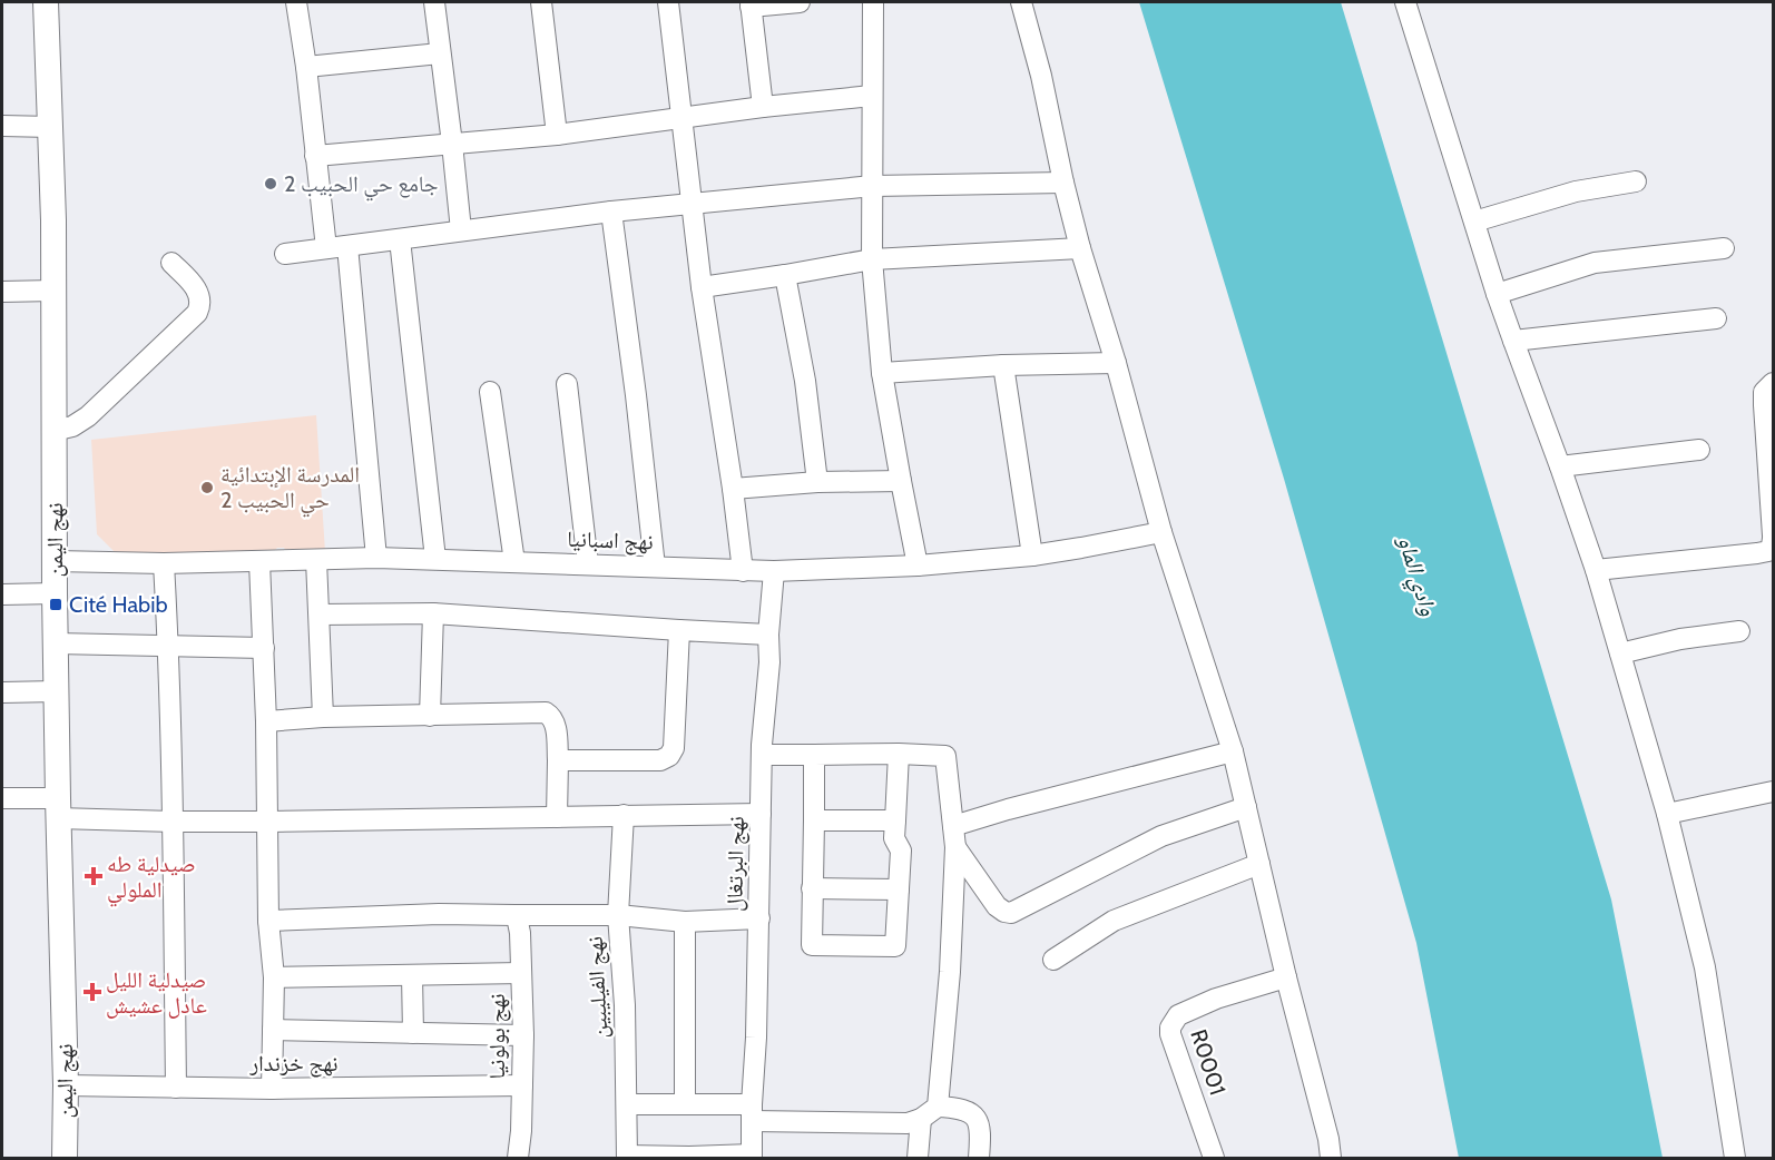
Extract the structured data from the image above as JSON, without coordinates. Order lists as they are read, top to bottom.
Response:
{
  "streets": {
    "main road": ["نهج اليمن"],
    "street": [
      "نهج اسبانيا",
      "نهج البرتغال",
      "نهج الفيليبين",
      "نهج بولونيا",
      "R0001",
      "نهج خزندار"
    ]
  },
  "crossings": [
    ["نهج اليمن", "نهج اسبانيا"],
    ["نهج اليمن", "نهج خزندار"],
    ["نهج اسبانيا", "نهج البرتغال"],
    ["نهج بولونيا", "نهج خزندار"]
  ],
  "water": ["وادي الماو"],
  "places": {
    "other": ["جامع حي الحبيب 2", "المدرسة الإبتدائية حي الحبيب 2"],
    "transit": ["Cité Habib"],
    "health": ["صيدلية طه الملولي", "صيدلية الليل عادل عشيش"]
  }
}
